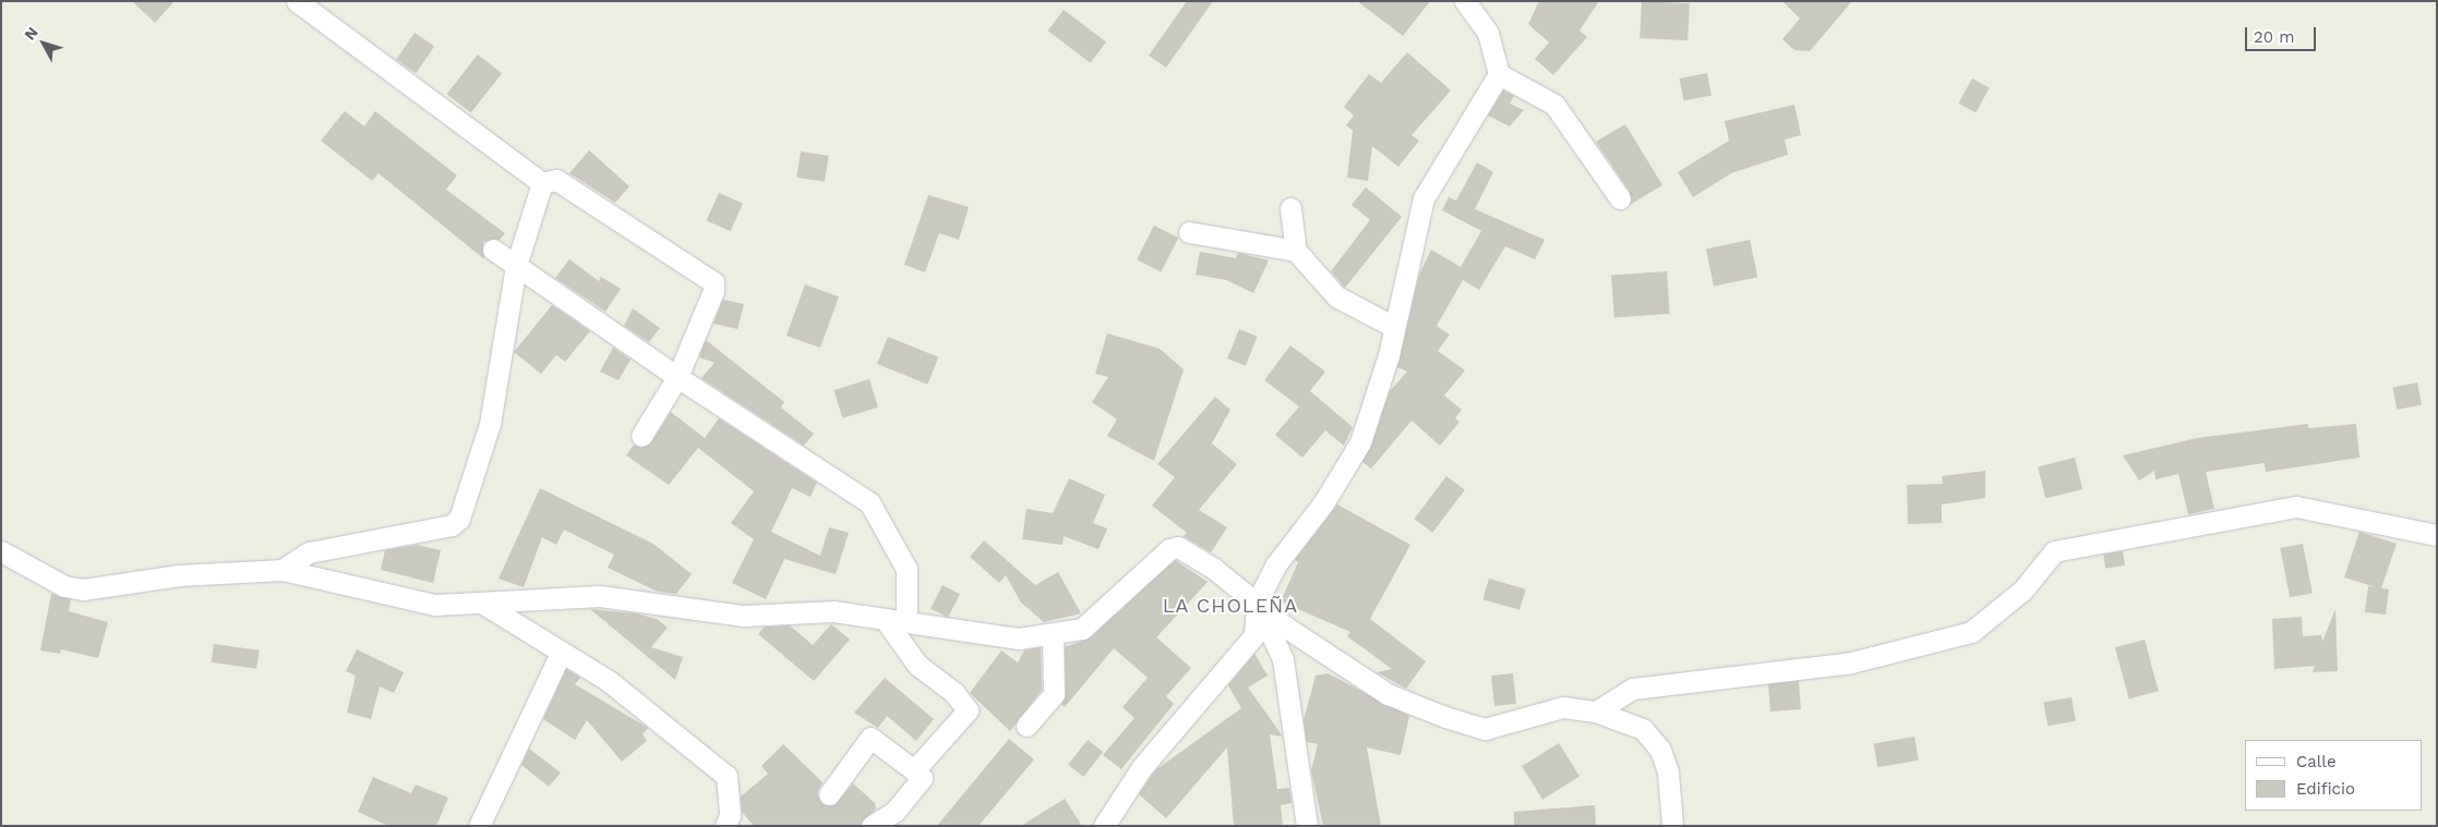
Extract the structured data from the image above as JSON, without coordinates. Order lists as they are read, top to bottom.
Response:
{
  "districts": ["LA CHOLEÑA"],
  "legend": ["Calle", "Edificio"],
  "scale_bar": "20 m",
  "north": "top left"
}
